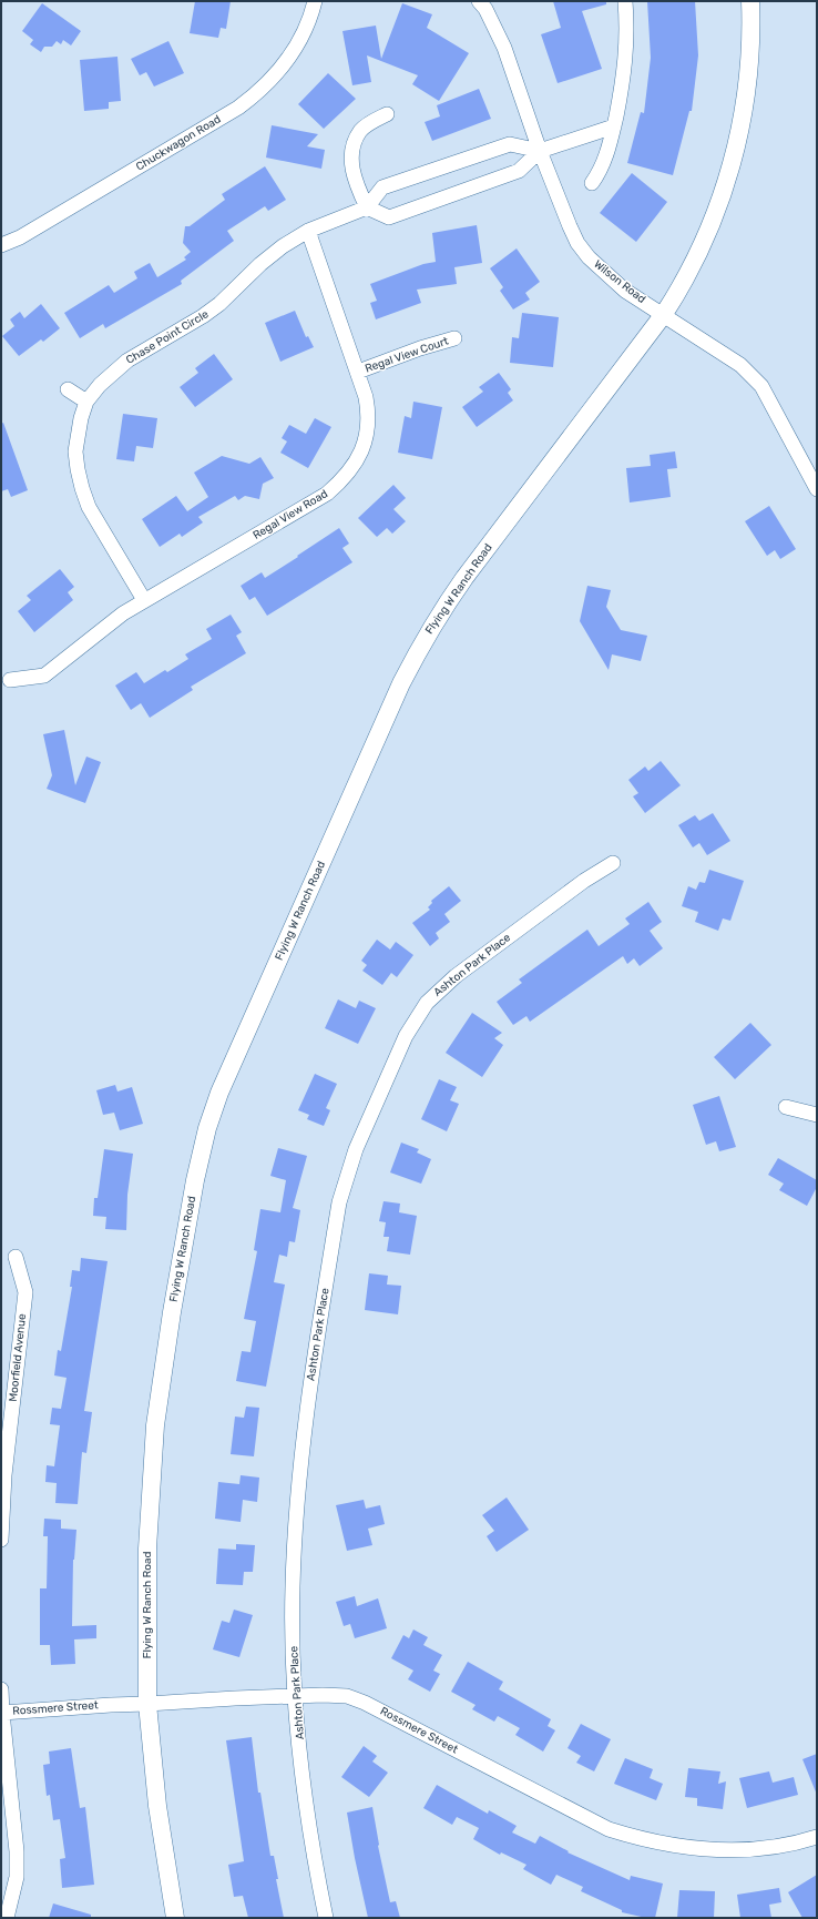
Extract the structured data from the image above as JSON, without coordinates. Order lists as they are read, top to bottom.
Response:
{
  "streets": {
    "street": [
      "Chuckwagon Road",
      "Wilson Road",
      "Chase Point Circle",
      "Regal View Court",
      "Regal View Road",
      "Flying W Ranch Road",
      "Ashton Park Place",
      "Moorfield Avenue",
      "Rossmere Street"
    ]
  },
  "crossings": [
    ["Wilson Road", "Chase Point Circle"],
    ["Wilson Road", "Flying W Ranch Road"],
    ["Chase Point Circle", "Regal View Road"],
    ["Regal View Court", "Regal View Road"],
    ["Flying W Ranch Road", "Rossmere Street"],
    ["Ashton Park Place", "Rossmere Street"]
  ]
}
